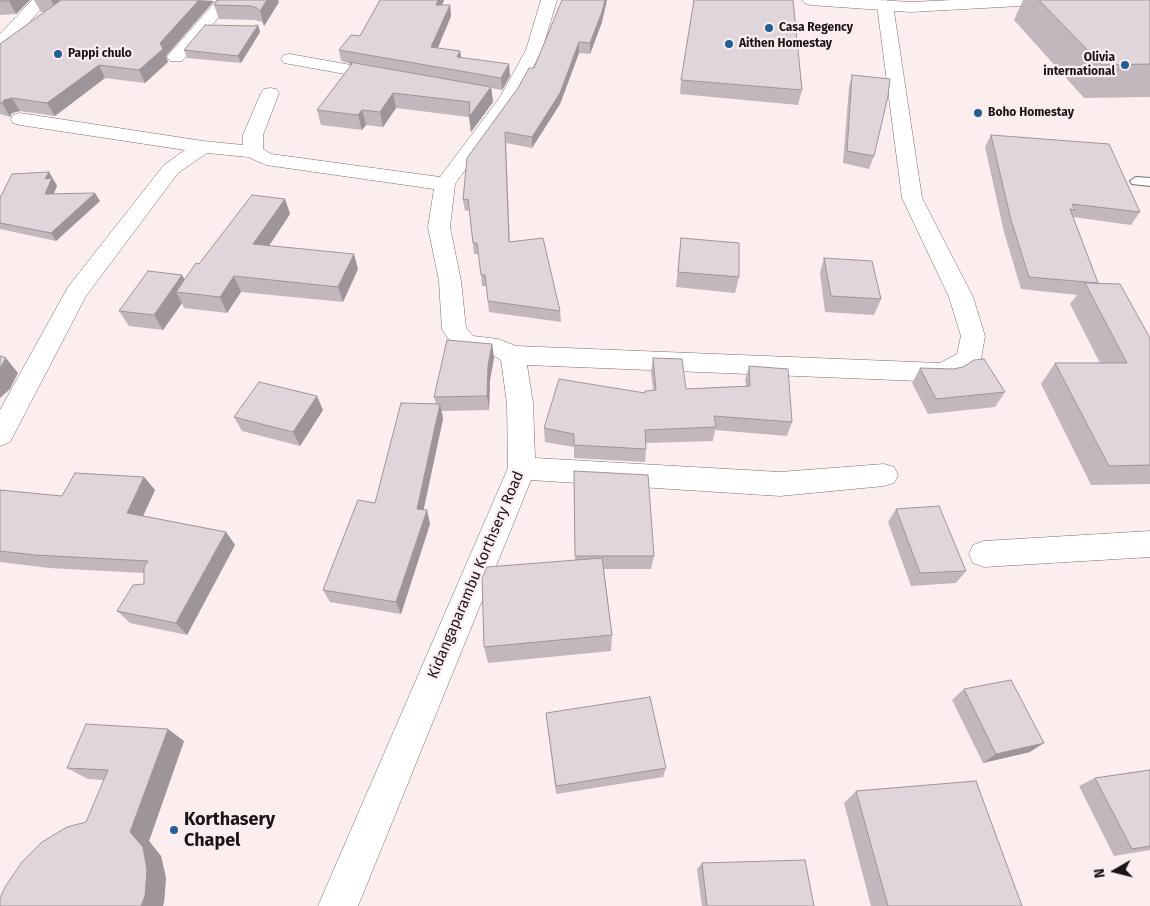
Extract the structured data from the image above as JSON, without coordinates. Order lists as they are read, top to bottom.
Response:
{
  "streets": {
    "street": ["Kidangaparambu Korthsery Road"]
  },
  "places": [
    "Casa Regency",
    "Aithen Homestay",
    "Pappi chulo",
    "Olivia international",
    "Boho Homestay",
    "Korthasery Chapel"
  ],
  "north": "left"
}
